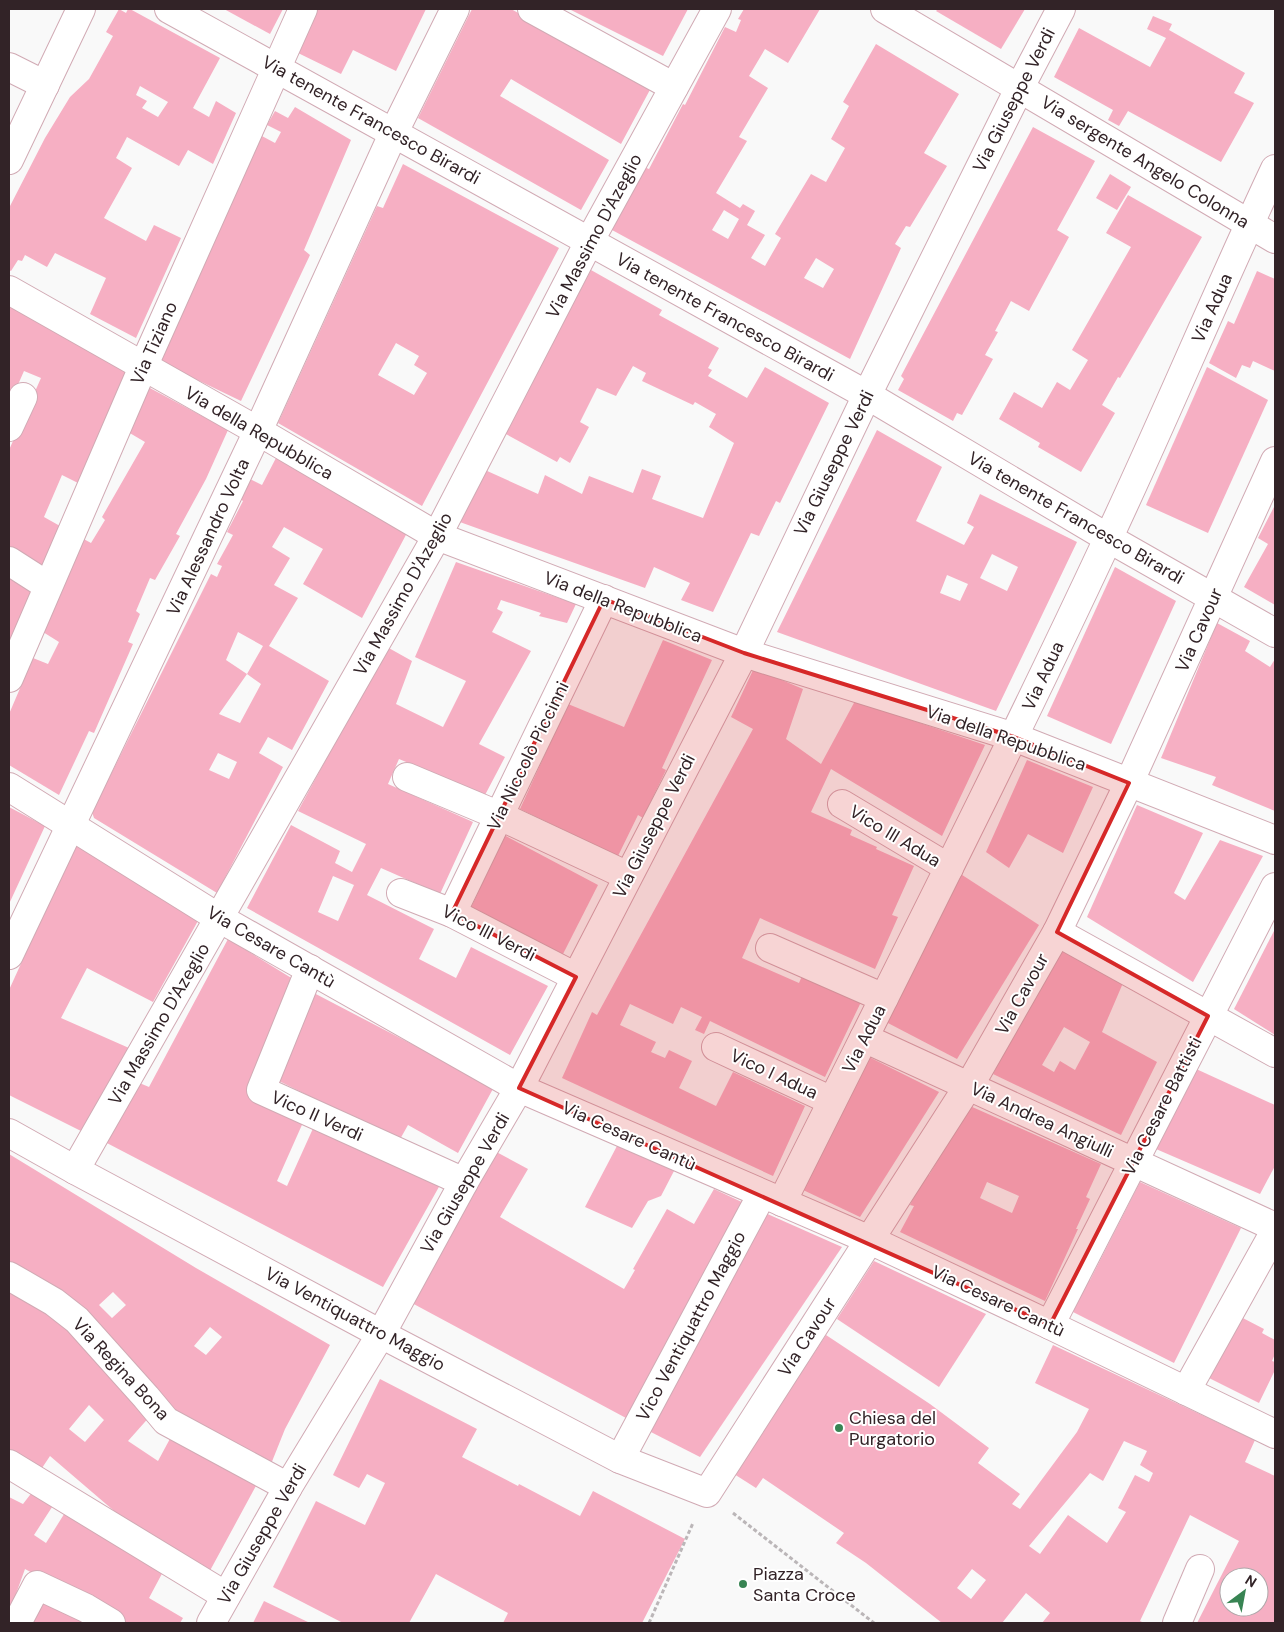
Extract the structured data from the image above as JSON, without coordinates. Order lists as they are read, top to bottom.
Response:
{
  "streets": {
    "street": [
      "Via Giuseppe Verdi",
      "Via tenente Francesco Birardi",
      "Via sergente Angelo Colonna",
      "Via Massimo D'Azeglio",
      "Via Adua",
      "Via Tiziano",
      "Via della Repubblica",
      "Via Alessandro Volta",
      "Via Cavour",
      "Via Niccolò Piccinni",
      "Vico III Adua",
      "Vico III Verdi",
      "Via Cesare Cantù",
      "Vico I Adua",
      "Via Cesare Battisti",
      "Vico II Verdi",
      "Via Andrea Angiulli",
      "Via Ventiquattro Maggio",
      "Vico Ventiquattro Maggio",
      "Via Regina Bona"
    ]
  },
  "crossings": [
    ["Via Giuseppe Verdi", "Via tenente Francesco Birardi"],
    ["Via Giuseppe Verdi", "Via sergente Angelo Colonna"],
    ["Via Giuseppe Verdi", "Via della Repubblica"],
    ["Via Giuseppe Verdi", "Vico III Verdi"],
    ["Via Giuseppe Verdi", "Via Cesare Cantù"],
    ["Via Giuseppe Verdi", "Vico II Verdi"],
    ["Via Giuseppe Verdi", "Via Ventiquattro Maggio"],
    ["Via Giuseppe Verdi", "Via Regina Bona"],
    ["Via tenente Francesco Birardi", "Via Massimo D'Azeglio"],
    ["Via tenente Francesco Birardi", "Via Adua"],
    ["Via tenente Francesco Birardi", "Via Tiziano"],
    ["Via tenente Francesco Birardi", "Via Alessandro Volta"],
    ["Via tenente Francesco Birardi", "Via Cavour"],
    ["Via sergente Angelo Colonna", "Via Adua"],
    ["Via Massimo D'Azeglio", "Via della Repubblica"],
    ["Via Massimo D'Azeglio", "Via Cesare Cantù"],
    ["Via Massimo D'Azeglio", "Via Ventiquattro Maggio"],
    ["Via Adua", "Via della Repubblica"],
    ["Via Adua", "Vico III Adua"],
    ["Via Adua", "Via Cesare Cantù"],
    ["Via Adua", "Vico I Adua"],
    ["Via Adua", "Via Andrea Angiulli"],
    ["Via Adua", "Vico Ventiquattro Maggio"],
    ["Via Tiziano", "Via della Repubblica"],
    ["Via della Repubblica", "Via Alessandro Volta"],
    ["Via della Repubblica", "Via Cavour"],
    ["Via della Repubblica", "Via Niccolò Piccinni"],
    ["Via Alessandro Volta", "Via Cesare Cantù"],
    ["Via Cavour", "Via Cesare Cantù"],
    ["Via Cavour", "Via Andrea Angiulli"],
    ["Via Cavour", "Via Ventiquattro Maggio"],
    ["Via Niccolò Piccinni", "Vico III Verdi"],
    ["Via Cesare Cantù", "Via Cesare Battisti"],
    ["Via Cesare Cantù", "Vico II Verdi"],
    ["Via Cesare Cantù", "Vico Ventiquattro Maggio"],
    ["Via Cesare Battisti", "Via Andrea Angiulli"],
    ["Via Ventiquattro Maggio", "Vico Ventiquattro Maggio"]
  ],
  "places": ["Chiesa del Purgatorio", "Piazza Santa Croce"],
  "north": "top right"
}
